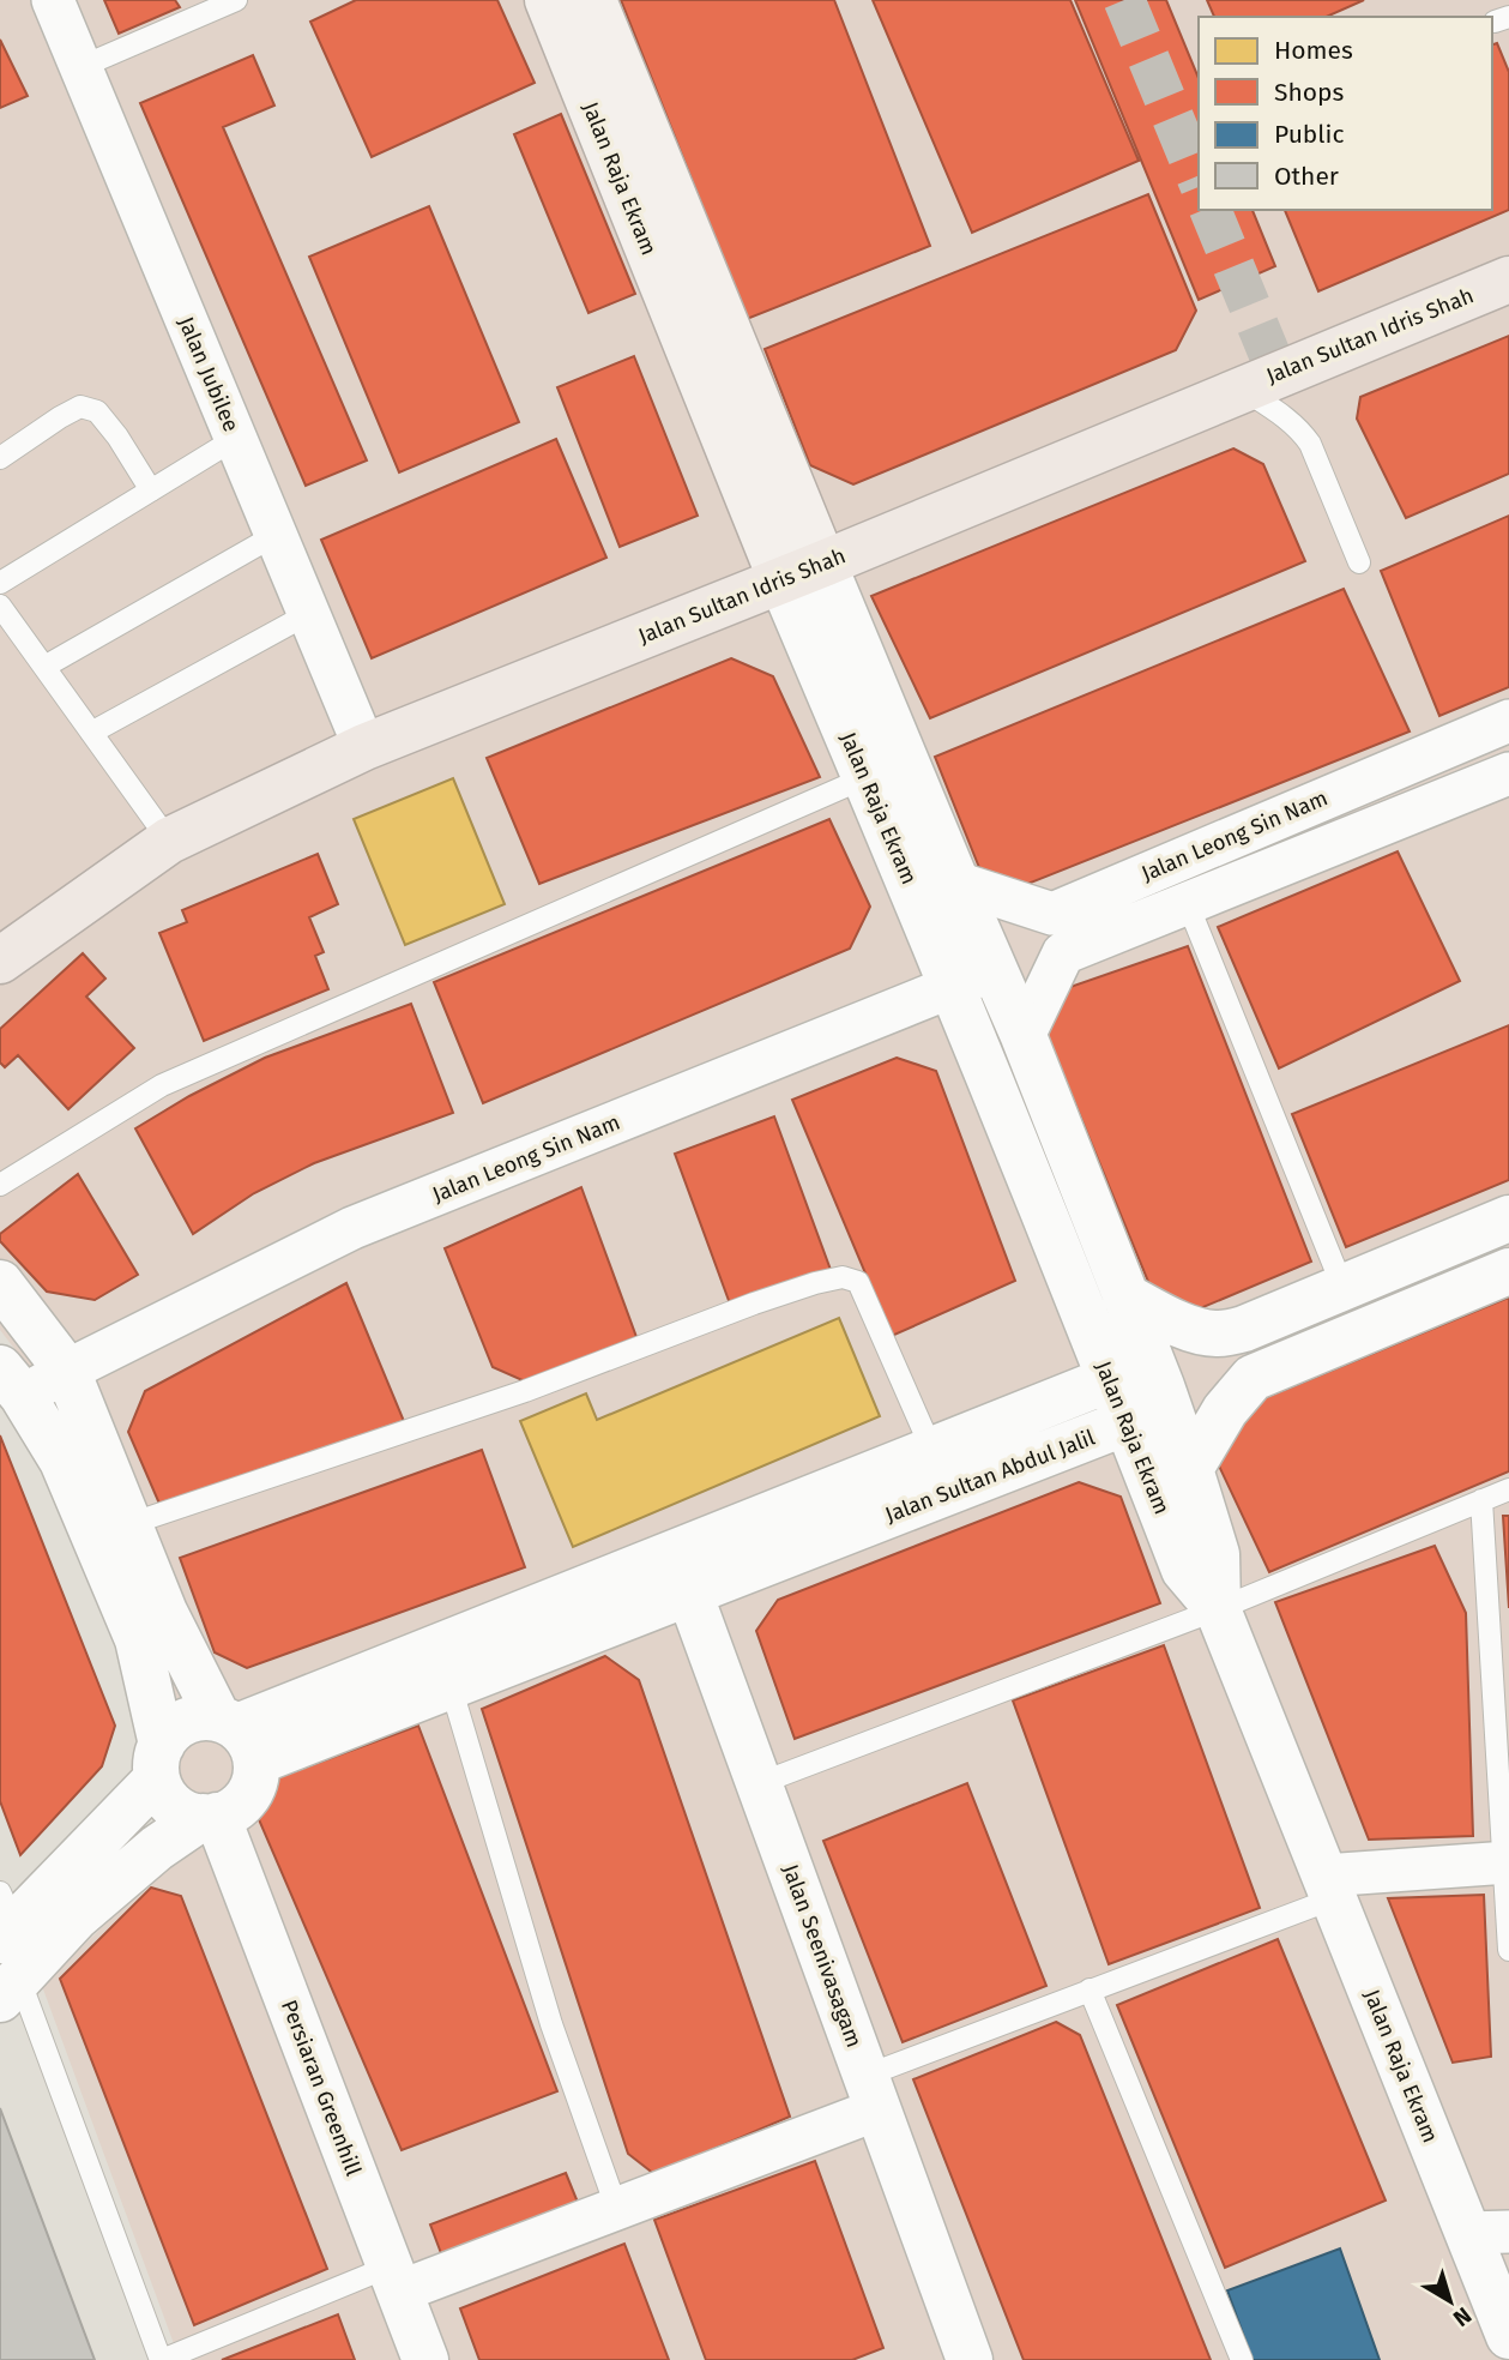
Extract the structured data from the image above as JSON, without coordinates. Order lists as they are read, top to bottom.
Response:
{
  "streets": {
    "highway": ["Jalan Sultan Idris Shah"],
    "main road": ["Jalan Raja Ekram"],
    "street": [
      "Jalan Jubilee",
      "Jalan Leong Sin Nam",
      "Jalan Sultan Abdul Jalil",
      "Jalan Seenivasagam",
      "Persiaran Greenhill"
    ]
  },
  "crossings": [
    ["Jalan Raja Ekram", "Jalan Sultan Idris Shah"],
    ["Jalan Raja Ekram", "Jalan Leong Sin Nam"],
    ["Jalan Raja Ekram", "Jalan Sultan Abdul Jalil"],
    ["Jalan Sultan Idris Shah", "Jalan Jubilee"],
    ["Jalan Sultan Abdul Jalil", "Jalan Seenivasagam"],
    ["Jalan Sultan Abdul Jalil", "Persiaran Greenhill"]
  ],
  "legend": [
    "Homes",
    "Shops",
    "Public",
    "Other"
  ],
  "north": "bottom right"
}
